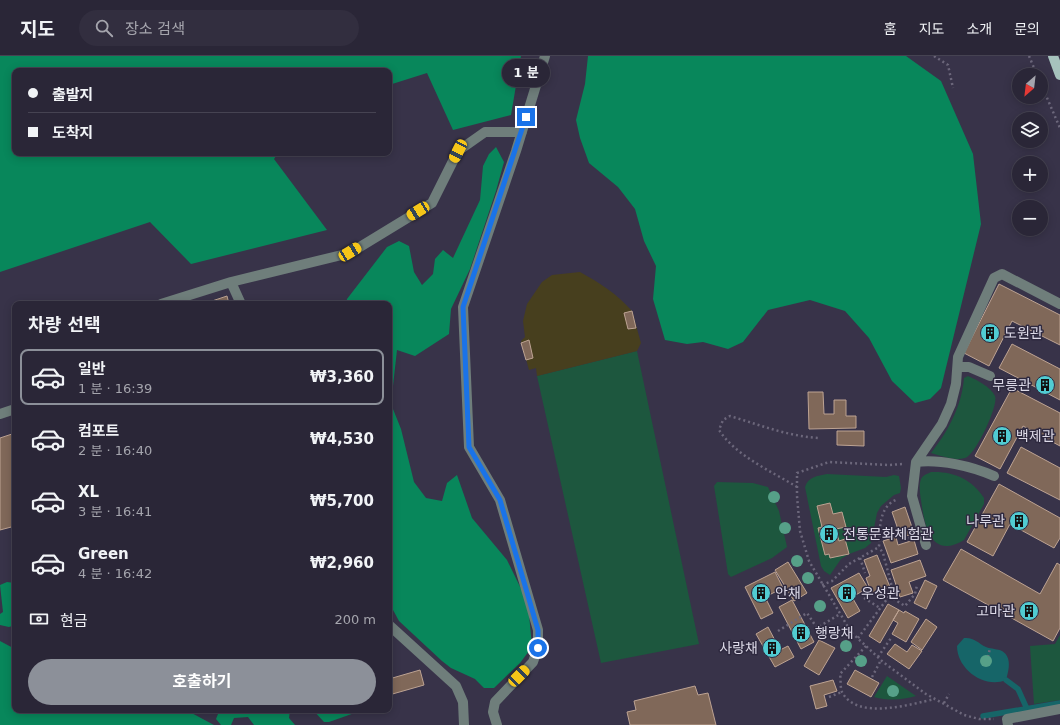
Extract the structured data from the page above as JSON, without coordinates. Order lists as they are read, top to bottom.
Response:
{
  "places": {
    "building": [
      "도원관",
      "무릉관",
      "백제관",
      "나루관",
      "전통문화체험관",
      "안채",
      "우성관",
      "고마관",
      "행랑채",
      "사랑채"
    ]
  },
  "north": "bottom left",
  "page": {
    "header": "지도",
    "search": "장소 검색",
    "nav": [
      "홈",
      "지도",
      "소개",
      "문의"
    ],
    "bubble": "1 분",
    "map_buttons": ["+", "−"],
    "banner": ["출발지", "도착지"],
    "heading": "차량 선택",
    "list": [
      {
        "name": "일반",
        "note": "1 분 · 16:39",
        "value": "₩3,360"
      },
      {
        "name": "컴포트",
        "note": "2 분 · 16:40",
        "value": "₩4,530"
      },
      {
        "name": "XL",
        "note": "3 분 · 16:41",
        "value": "₩5,700"
      },
      {
        "name": "Green",
        "note": "4 분 · 16:42",
        "value": "₩2,960"
      }
    ],
    "pay": ["현금", "200 m"],
    "buttons": "호출하기"
  }
}
